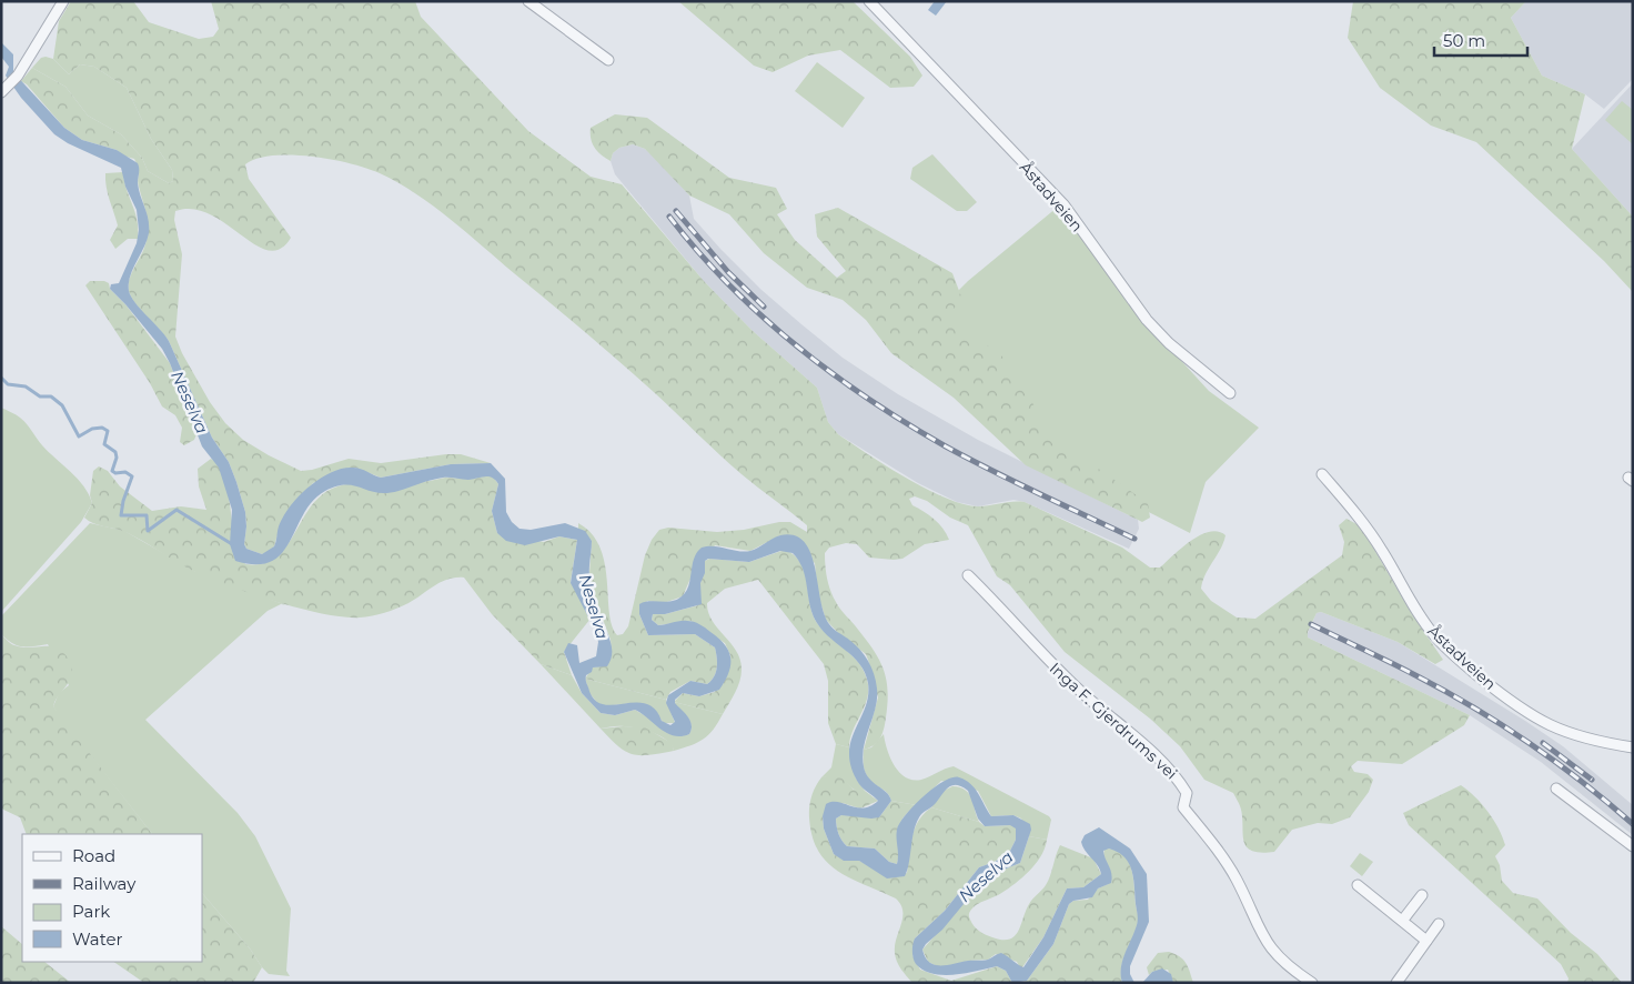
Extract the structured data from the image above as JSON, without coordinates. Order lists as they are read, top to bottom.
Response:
{
  "streets": {
    "street": ["Åstadveien", "Inga F. Gjerdrums vei"]
  },
  "water": ["Neselva"],
  "legend": [
    "Road",
    "Railway",
    "Park",
    "Water"
  ],
  "scale_bar": "50 m"
}
